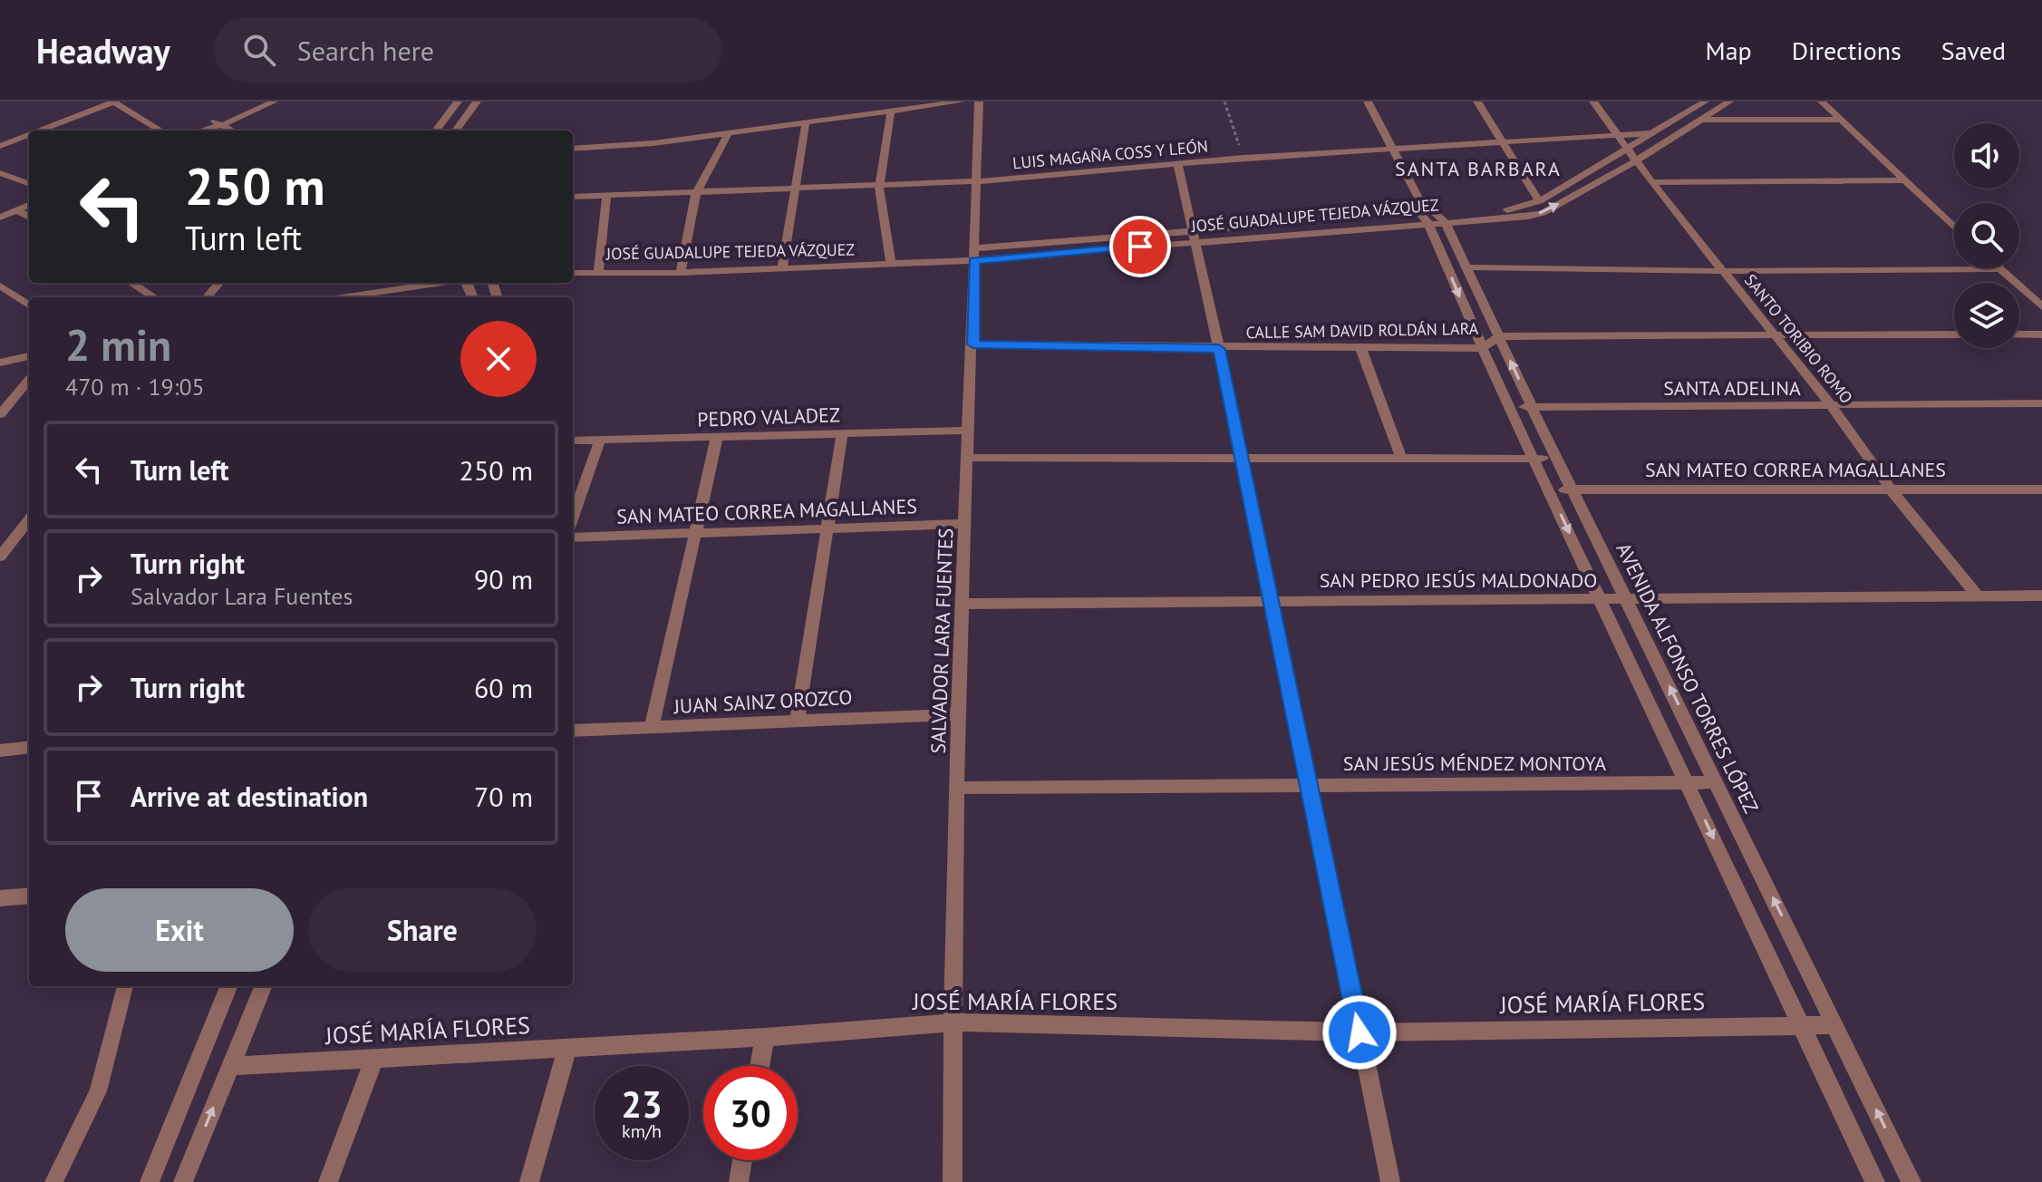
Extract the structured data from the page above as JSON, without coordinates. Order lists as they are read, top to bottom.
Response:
{
  "streets": {
    "street": [
      "LUIS MAGAÑA COSS Y LEÓN",
      "JOSÉ GUADALUPE TEJEDA VÁZQUEZ",
      "CALLE SAM DAVID ROLDÁN LARA",
      "SANTO TORIBIO ROMO",
      "SANTA ADELINA",
      "PEDRO VALADEZ",
      "SAN MATEO CORREA MAGALLANES",
      "SAN PEDRO JESÚS MALDONADO",
      "SALVADOR LARA FUENTES",
      "AVENIDA ALFONSO TORRES LÓPEZ",
      "JUAN SAINZ OROZCO",
      "SAN JESÚS MÉNDEZ MONTOYA",
      "JOSÉ MARÍA FLORES"
    ]
  },
  "crossings": [
    ["LUIS MAGAÑA COSS Y LEÓN", "JOSÉ GUADALUPE TEJEDA VÁZQUEZ"],
    ["LUIS MAGAÑA COSS Y LEÓN", "SANTO TORIBIO ROMO"],
    ["LUIS MAGAÑA COSS Y LEÓN", "SALVADOR LARA FUENTES"],
    ["LUIS MAGAÑA COSS Y LEÓN", "AVENIDA ALFONSO TORRES LÓPEZ"],
    ["JOSÉ GUADALUPE TEJEDA VÁZQUEZ", "SANTO TORIBIO ROMO"],
    ["JOSÉ GUADALUPE TEJEDA VÁZQUEZ", "SALVADOR LARA FUENTES"],
    ["JOSÉ GUADALUPE TEJEDA VÁZQUEZ", "AVENIDA ALFONSO TORRES LÓPEZ"],
    ["CALLE SAM DAVID ROLDÁN LARA", "SANTO TORIBIO ROMO"],
    ["CALLE SAM DAVID ROLDÁN LARA", "SALVADOR LARA FUENTES"],
    ["CALLE SAM DAVID ROLDÁN LARA", "AVENIDA ALFONSO TORRES LÓPEZ"],
    ["SANTO TORIBIO ROMO", "SANTA ADELINA"],
    ["SANTO TORIBIO ROMO", "SAN MATEO CORREA MAGALLANES"],
    ["SANTO TORIBIO ROMO", "SAN PEDRO JESÚS MALDONADO"],
    ["SANTA ADELINA", "AVENIDA ALFONSO TORRES LÓPEZ"],
    ["PEDRO VALADEZ", "SALVADOR LARA FUENTES"],
    ["SAN MATEO CORREA MAGALLANES", "SALVADOR LARA FUENTES"],
    ["SAN MATEO CORREA MAGALLANES", "AVENIDA ALFONSO TORRES LÓPEZ"],
    ["SAN PEDRO JESÚS MALDONADO", "SALVADOR LARA FUENTES"],
    ["SAN PEDRO JESÚS MALDONADO", "AVENIDA ALFONSO TORRES LÓPEZ"],
    ["SALVADOR LARA FUENTES", "JUAN SAINZ OROZCO"],
    ["SALVADOR LARA FUENTES", "SAN JESÚS MÉNDEZ MONTOYA"],
    ["SALVADOR LARA FUENTES", "JOSÉ MARÍA FLORES"],
    ["AVENIDA ALFONSO TORRES LÓPEZ", "SAN JESÚS MÉNDEZ MONTOYA"],
    ["AVENIDA ALFONSO TORRES LÓPEZ", "JOSÉ MARÍA FLORES"]
  ],
  "districts": ["SANTA BARBARA"],
  "page": {
    "header": "Headway",
    "search": "Search here",
    "nav": ["Map", "Directions", "Saved"],
    "turn": ["250 m", "Turn left"],
    "heading": ["2 min", "470 m · 19:05"],
    "list": [
      {
        "name": "Turn left",
        "value": "250 m"
      },
      {
        "name": "Turn right",
        "note": "Salvador Lara Fuentes",
        "value": "90 m"
      },
      {
        "name": "Turn right",
        "value": "60 m"
      },
      {
        "name": "Arrive at destination",
        "value": "70 m"
      }
    ],
    "buttons": ["Exit", "Share"],
    "speed": "23 km/h",
    "limit": "30"
  }
}
